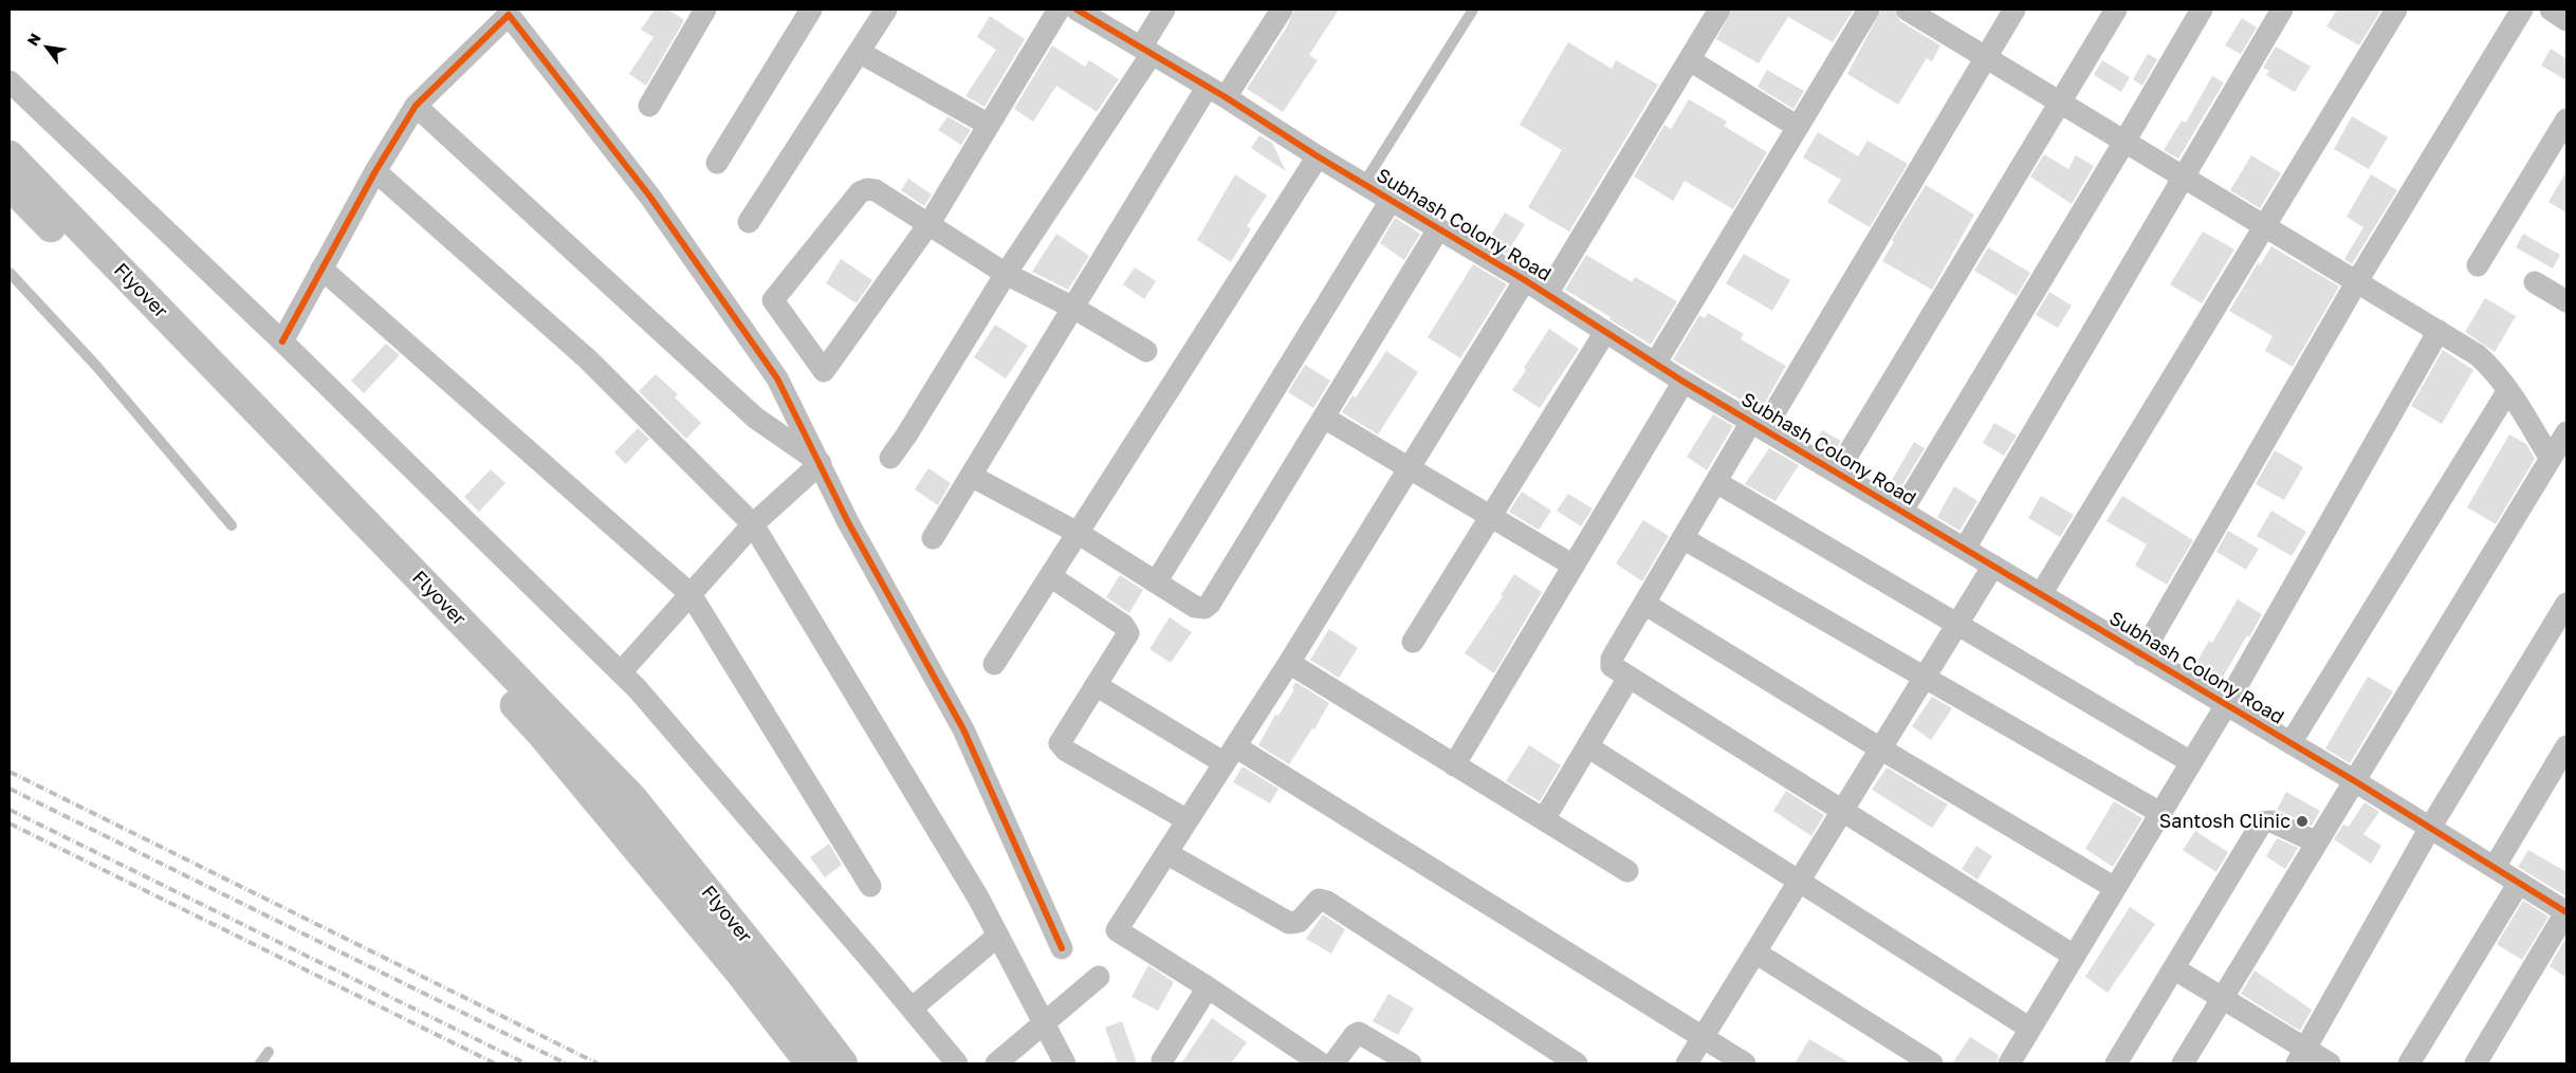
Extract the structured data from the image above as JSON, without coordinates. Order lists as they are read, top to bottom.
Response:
{
  "streets": {
    "highway": ["Flyover"],
    "street": ["Subhash Colony Road"]
  },
  "places": ["Santosh Clinic"],
  "north": "top left"
}
